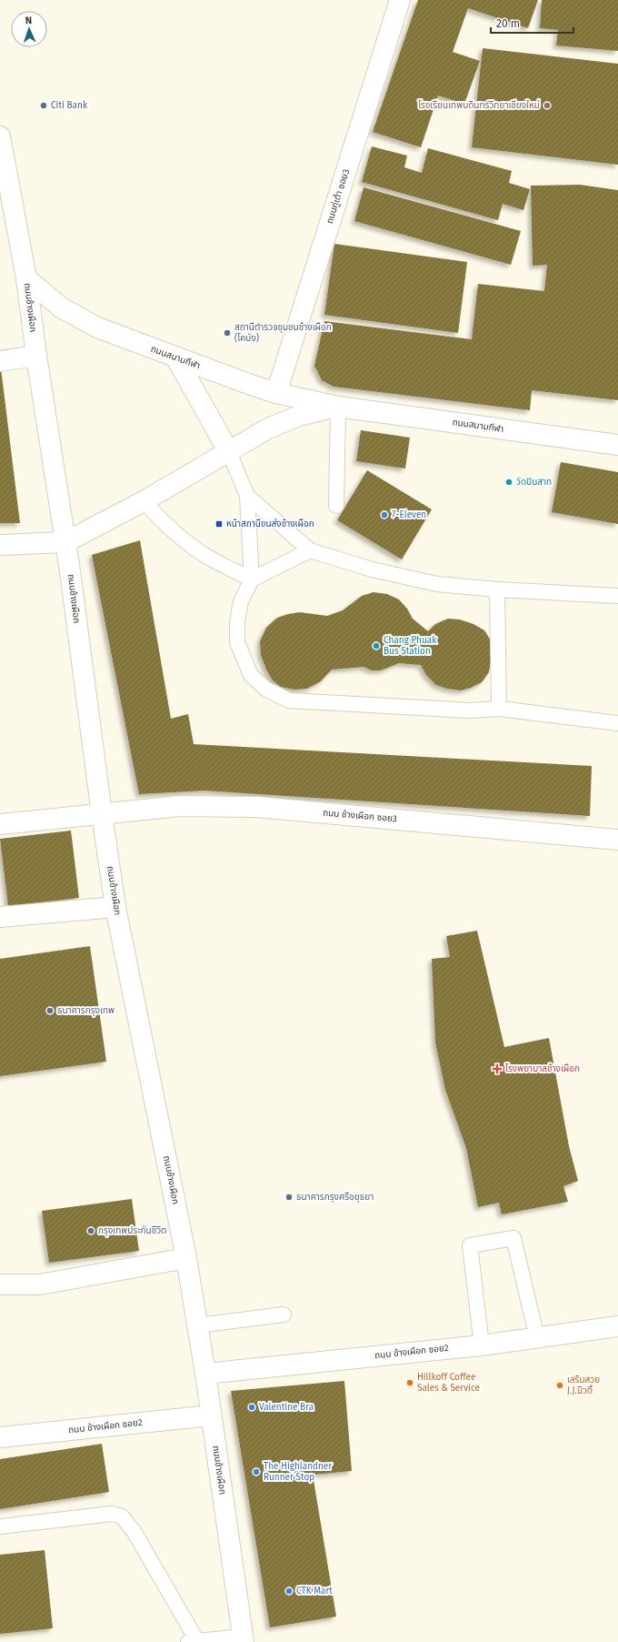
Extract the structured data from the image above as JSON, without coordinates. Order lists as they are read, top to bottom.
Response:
{
  "streets": {
    "street": [
      "ถนนกู่เต้า ซอย3",
      "ถนนช้างเผือก",
      "ถนนสนามกีฬา",
      "ถนน ช้างเผือก ซอย3",
      "ถนน ช้างเผือก ซอย2"
    ]
  },
  "crossings": [
    ["ถนนกู่เต้า ซอย3", "ถนนสนามกีฬา"],
    ["ถนนช้างเผือก", "ถนนสนามกีฬา"],
    ["ถนนช้างเผือก", "ถนน ช้างเผือก ซอย3"],
    ["ถนนช้างเผือก", "ถนน ช้างเผือก ซอย2"]
  ],
  "places": {
    "other": [
      "Citi Bank",
      "โรงเรียนเทพบดินทร์วิทยาเชียงใหม่",
      "สถานีตำรวจชุมชนช้างเผือก (โคบัง)",
      "วัดปันสาท",
      "7-Eleven",
      "Chang Phuak Bus Station",
      "ธนาคารกรุงเทพ",
      "ธนาคารกรุงศรีอยุธยา",
      "กรุงเทพประกันชีวิต",
      "Hillkoff Coffee Sales & Service",
      "เสริมสวย J.J.บิวตี้",
      "Valentine Bra",
      "The Highlandner Runner Stop",
      "CTK Mart"
    ],
    "transit": ["หน้าสถานีขนส่งช้างเผือก"],
    "health": ["โรงพยาบาลช้างเผือก"]
  },
  "scale_bar": "20 m",
  "north": "top"
}
